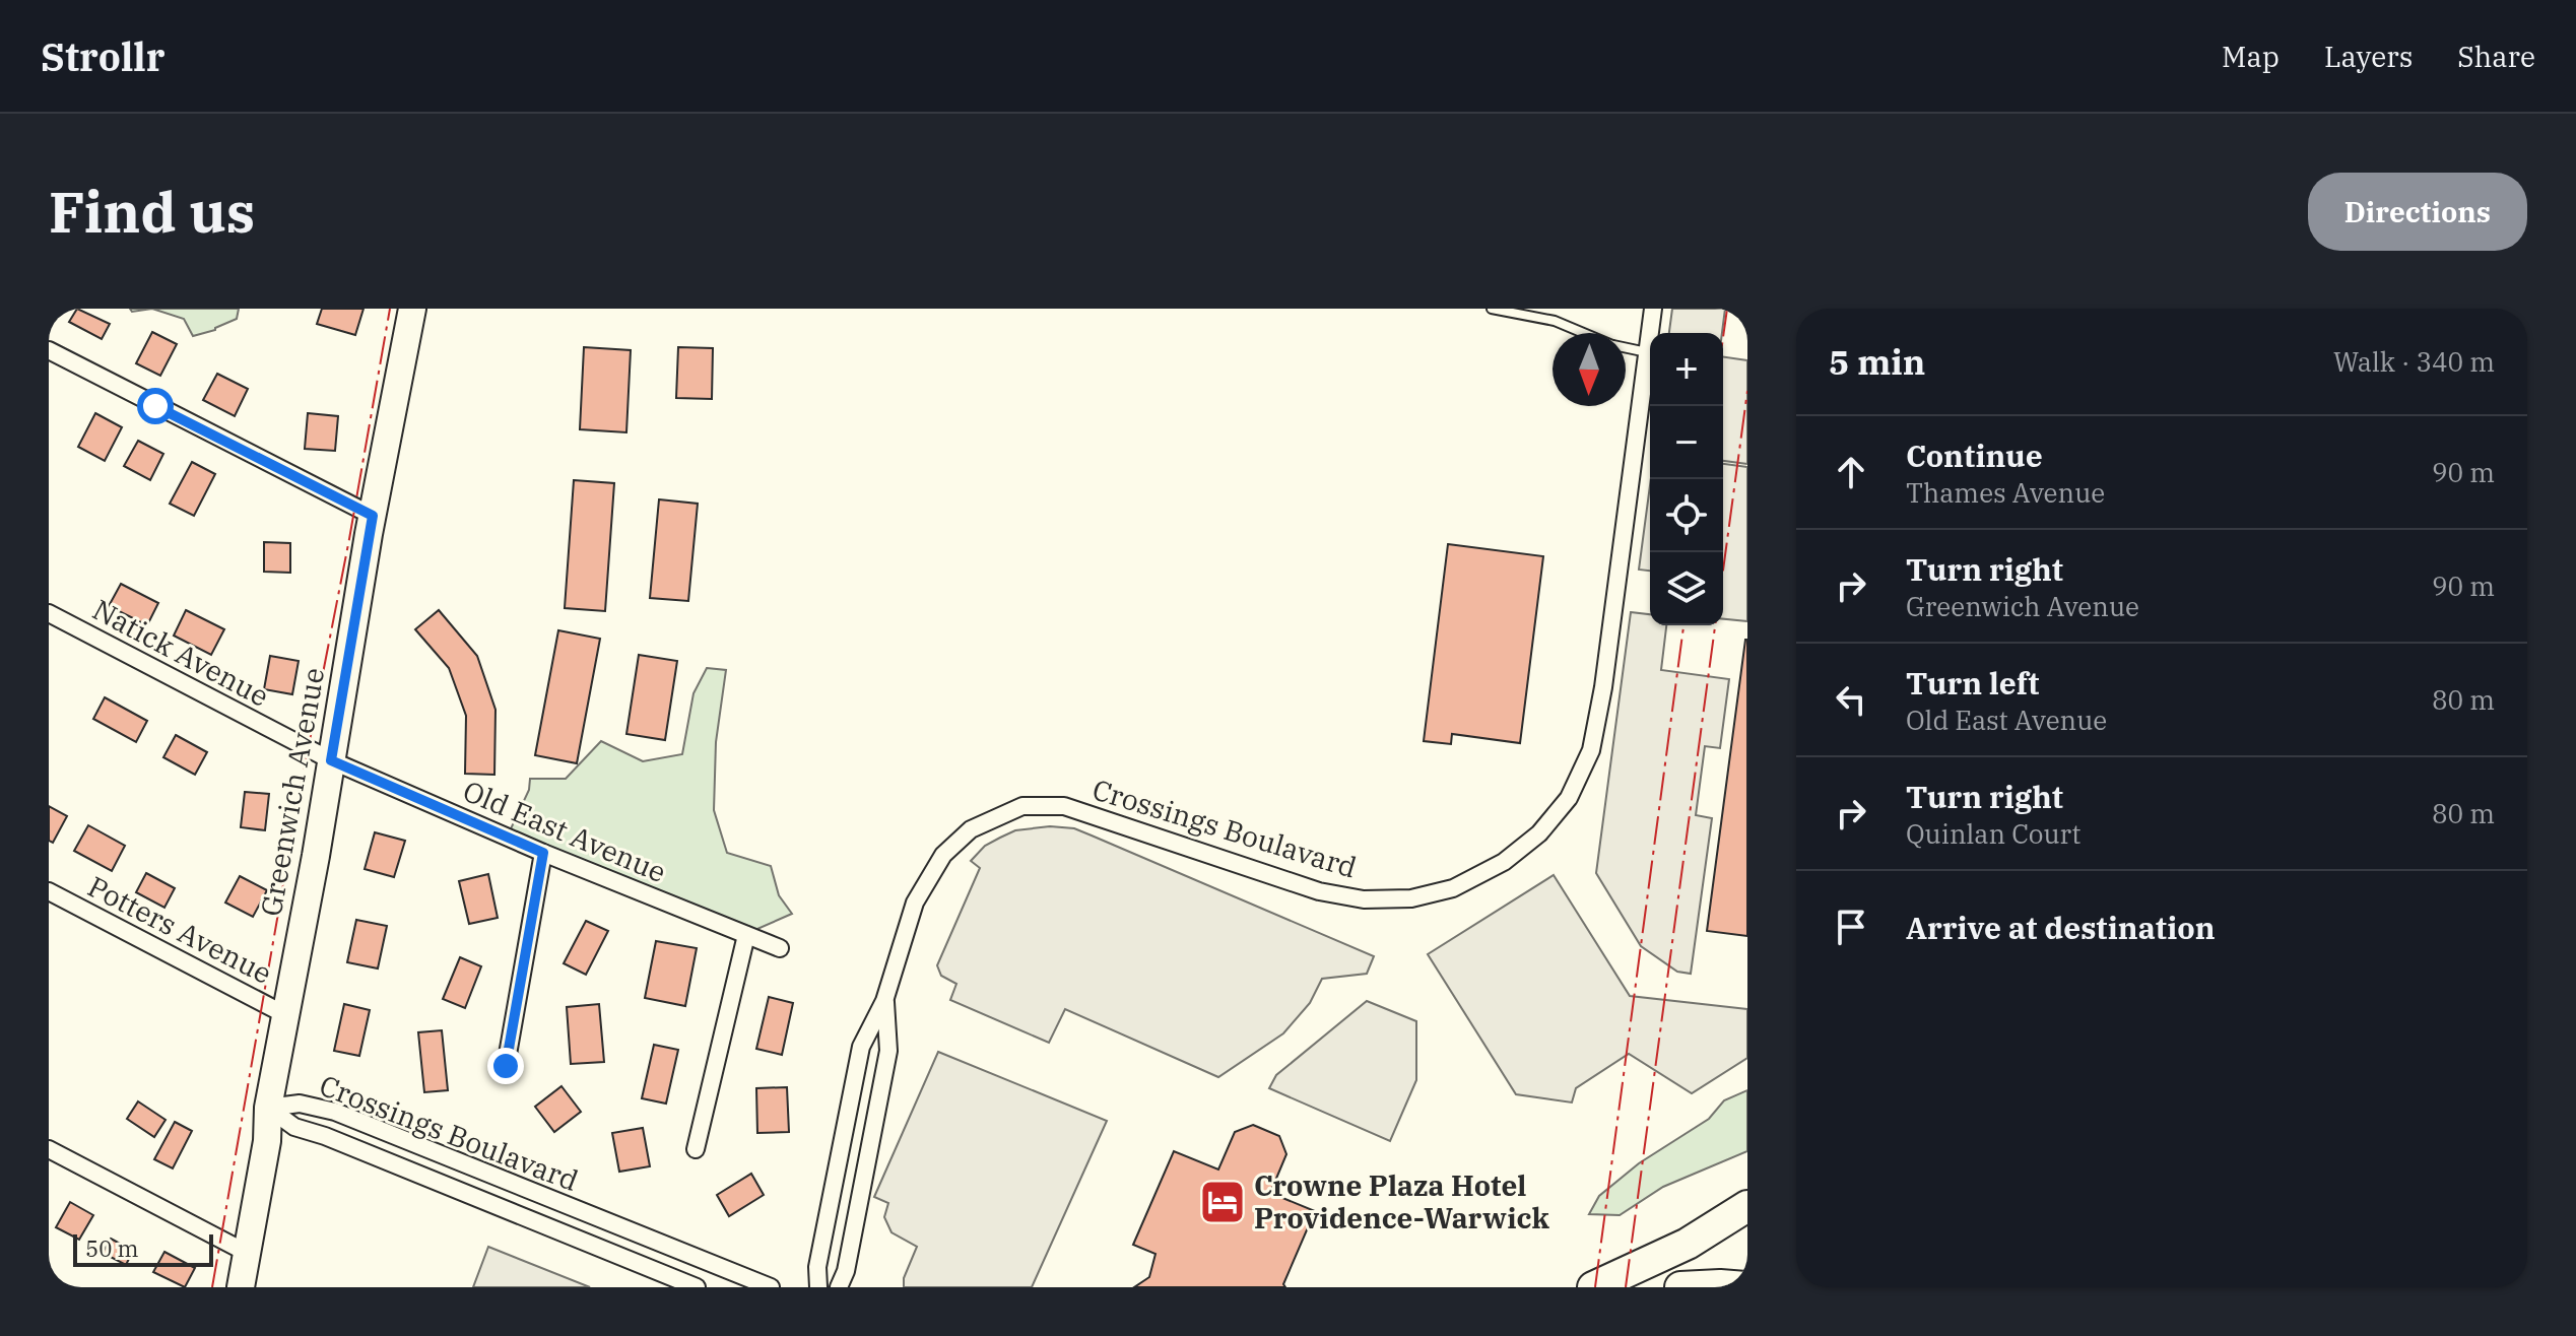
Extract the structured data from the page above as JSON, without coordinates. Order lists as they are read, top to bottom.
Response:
{
  "streets": {
    "main road": ["Greenwich Avenue"],
    "street": [
      "Natick Avenue",
      "Crossings Boulavard",
      "Old East Avenue",
      "Potters Avenue"
    ]
  },
  "crossings": [
    ["Natick Avenue", "Greenwich Avenue"],
    ["Natick Avenue", "Old East Avenue"],
    ["Greenwich Avenue", "Crossings Boulavard"],
    ["Greenwich Avenue", "Old East Avenue"],
    ["Greenwich Avenue", "Potters Avenue"]
  ],
  "places": {
    "hotel": ["Crowne Plaza Hotel Providence-Warwick"]
  },
  "scale_bar": "50 m",
  "north": "bottom",
  "page": {
    "header": "Strollr",
    "nav": ["Map", "Layers", "Share"],
    "buttons": "Directions",
    "title": "Find us",
    "heading": ["5 min", "Walk · 340 m"],
    "map_buttons": ["+", "−"],
    "list": [
      ["Continue", "Thames Avenue", "90 m"],
      ["Turn right", "Greenwich Avenue", "90 m"],
      ["Turn left", "Old East Avenue", "80 m"],
      ["Turn right", "Quinlan Court", "80 m"],
      "Arrive at destination"
    ],
    "scale": "50 m"
  }
}
